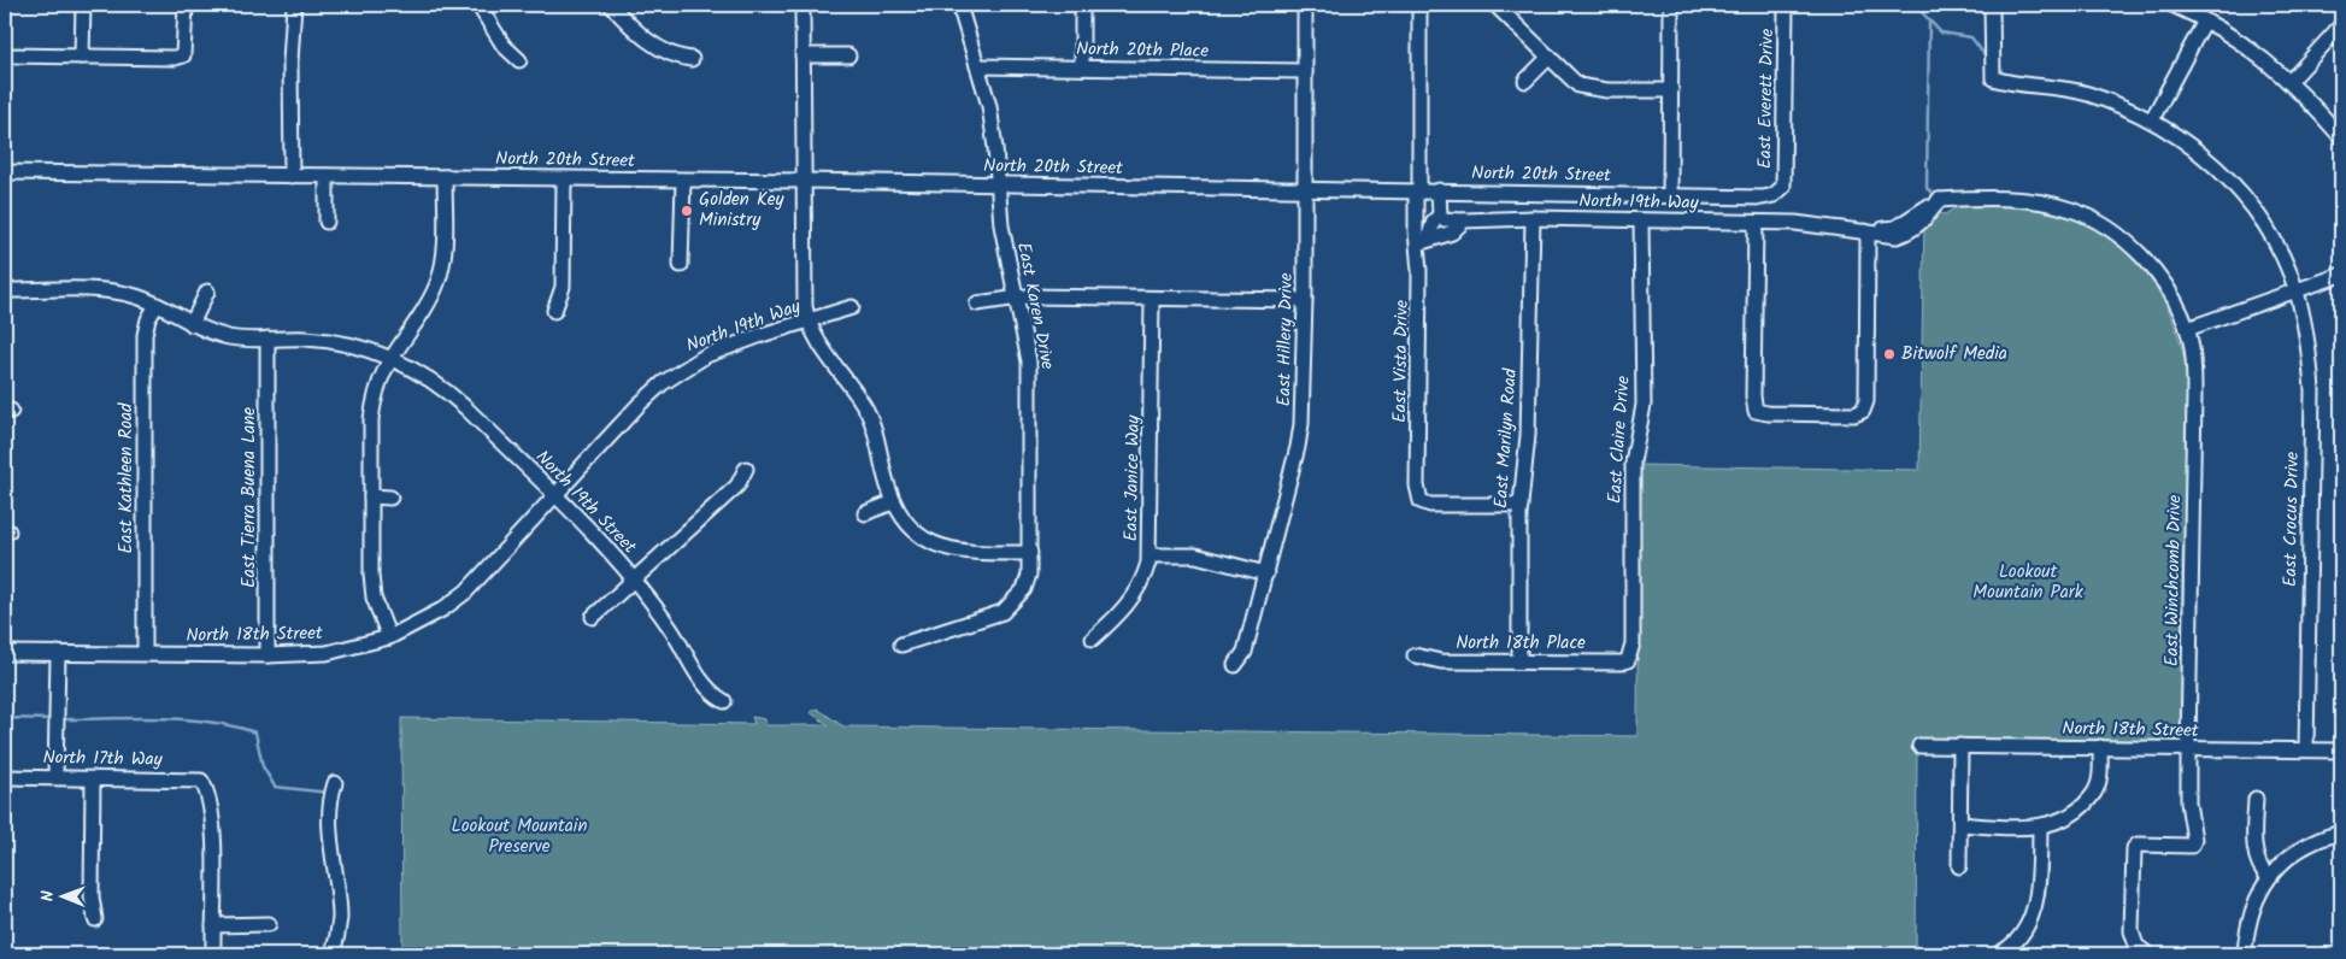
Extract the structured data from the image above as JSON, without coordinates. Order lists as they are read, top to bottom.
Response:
{
  "streets": {
    "street": [
      "North 20th Place",
      "East Everett Drive",
      "North 20th Street",
      "North 19th Way",
      "East Karen Drive",
      "East Hillery Drive",
      "East Vista Drive",
      "East Marilyn Road",
      "East Claire Drive",
      "East Kathleen Road",
      "East Janice Way",
      "East Tierra Buena Lane",
      "North 19th Street",
      "East Crocus Drive",
      "East Winchcomb Drive",
      "North 18th Street",
      "North 18th Place",
      "North 17th Way"
    ]
  },
  "crossings": [
    ["North 20th Place", "East Karen Drive"],
    ["North 20th Place", "East Hillery Drive"],
    ["East Everett Drive", "North 20th Street"],
    ["North 20th Street", "East Karen Drive"],
    ["North 20th Street", "East Hillery Drive"],
    ["North 20th Street", "East Vista Drive"],
    ["North 19th Way", "East Marilyn Road"],
    ["North 19th Way", "East Claire Drive"],
    ["North 19th Way", "North 19th Street"],
    ["North 19th Way", "East Winchcomb Drive"],
    ["North 19th Way", "North 18th Street"],
    ["East Vista Drive", "East Marilyn Road"],
    ["East Marilyn Road", "North 18th Place"],
    ["East Claire Drive", "North 18th Place"],
    ["East Kathleen Road", "North 19th Street"],
    ["East Kathleen Road", "North 18th Street"],
    ["East Tierra Buena Lane", "North 19th Street"],
    ["East Tierra Buena Lane", "North 18th Street"],
    ["North 19th Street", "North 18th Street"],
    ["East Crocus Drive", "North 18th Street"],
    ["East Winchcomb Drive", "North 18th Street"]
  ],
  "parks": ["Lookout Mountain Park", "Lookout Mountain Preserve"],
  "places": ["Golden Key Ministry", "Bitwolf Media"],
  "north": "left"
}
